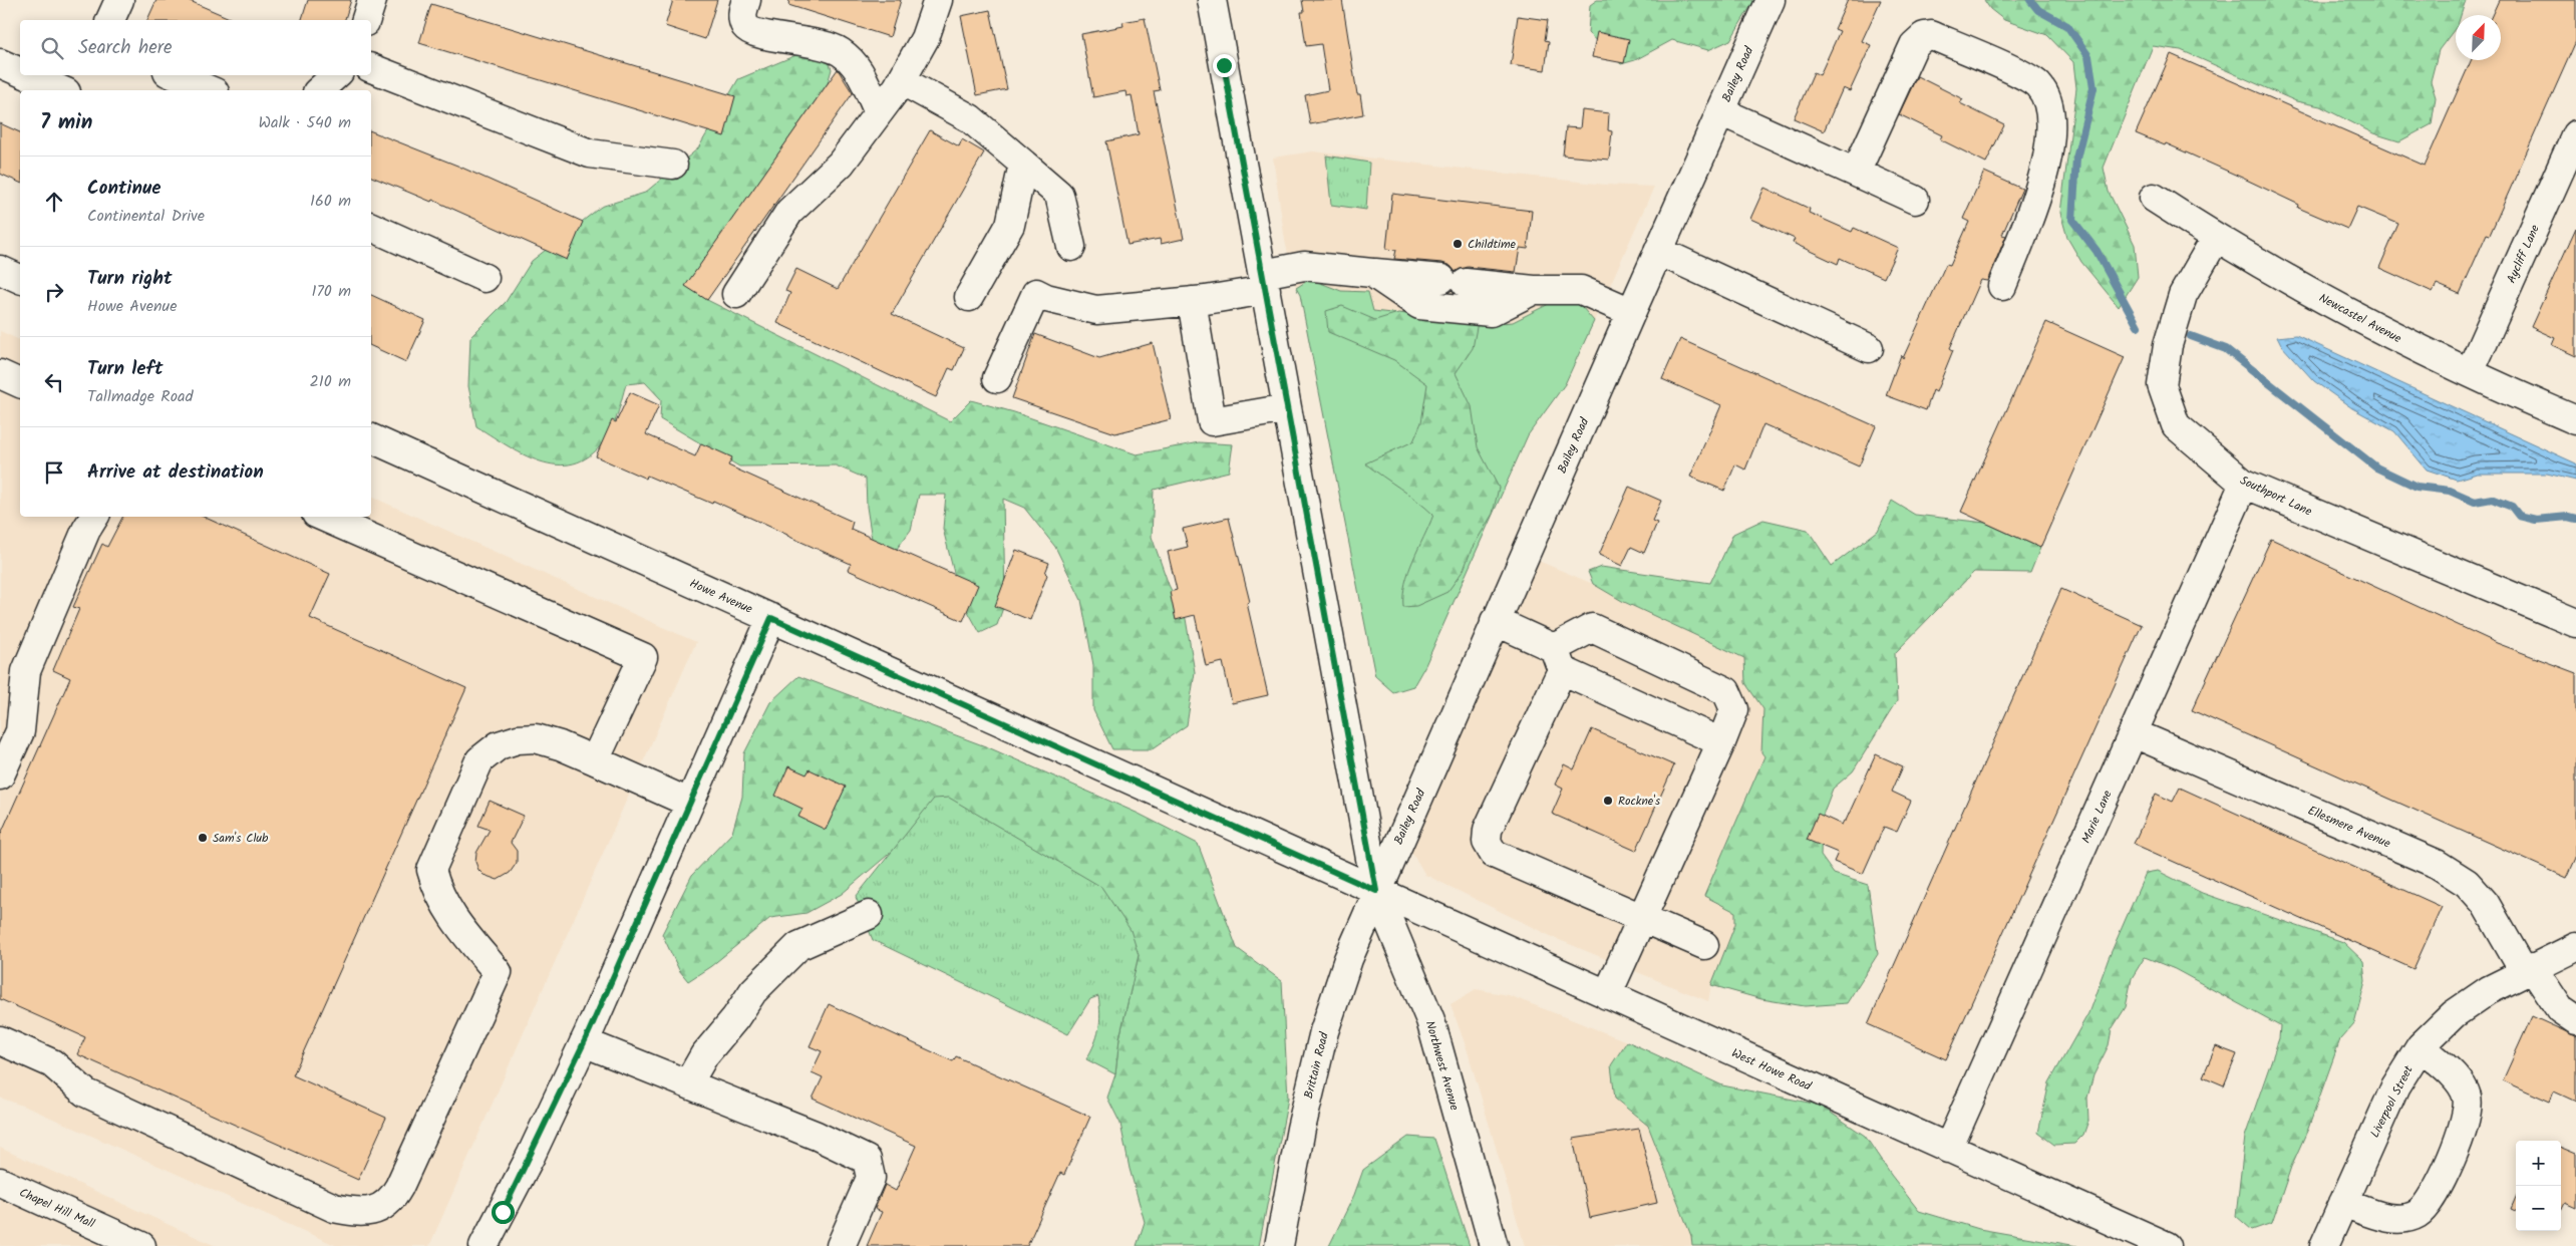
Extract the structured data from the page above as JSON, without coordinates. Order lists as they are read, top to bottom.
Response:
{
  "streets": {
    "street": [
      "Bailey Road",
      "Aycliff Lane",
      "Newcastel Avenue",
      "Southport Lane",
      "Howe Avenue",
      "Marie Lane",
      "Ellesmere Avenue",
      "Brittain Road",
      "Northwest Avenue",
      "West Howe Road",
      "Liverpool Street",
      "Chapel Hill Mall"
    ]
  },
  "crossings": [
    ["Bailey Road", "Howe Avenue"],
    ["Bailey Road", "Brittain Road"],
    ["Bailey Road", "Northwest Avenue"],
    ["Bailey Road", "West Howe Road"],
    ["Aycliff Lane", "Newcastel Avenue"],
    ["Newcastel Avenue", "Southport Lane"],
    ["Southport Lane", "Marie Lane"],
    ["Howe Avenue", "Brittain Road"],
    ["Howe Avenue", "Northwest Avenue"],
    ["Howe Avenue", "West Howe Road"],
    ["Marie Lane", "Ellesmere Avenue"],
    ["Marie Lane", "West Howe Road"],
    ["Ellesmere Avenue", "Liverpool Street"],
    ["Brittain Road", "Northwest Avenue"],
    ["Brittain Road", "West Howe Road"],
    ["Northwest Avenue", "West Howe Road"]
  ],
  "places": ["Childtime", "Rockne's", "Sam's Club"],
  "north": "top right",
  "page": {
    "search": "Search here",
    "heading": ["7 min", "Walk · 540 m"],
    "list": [
      ["Continue", "Continental Drive", "160 m"],
      ["Turn right", "Howe Avenue", "170 m"],
      ["Turn left", "Tallmadge Road", "210 m"],
      "Arrive at destination"
    ],
    "map_buttons": ["+", "−"]
  }
}
